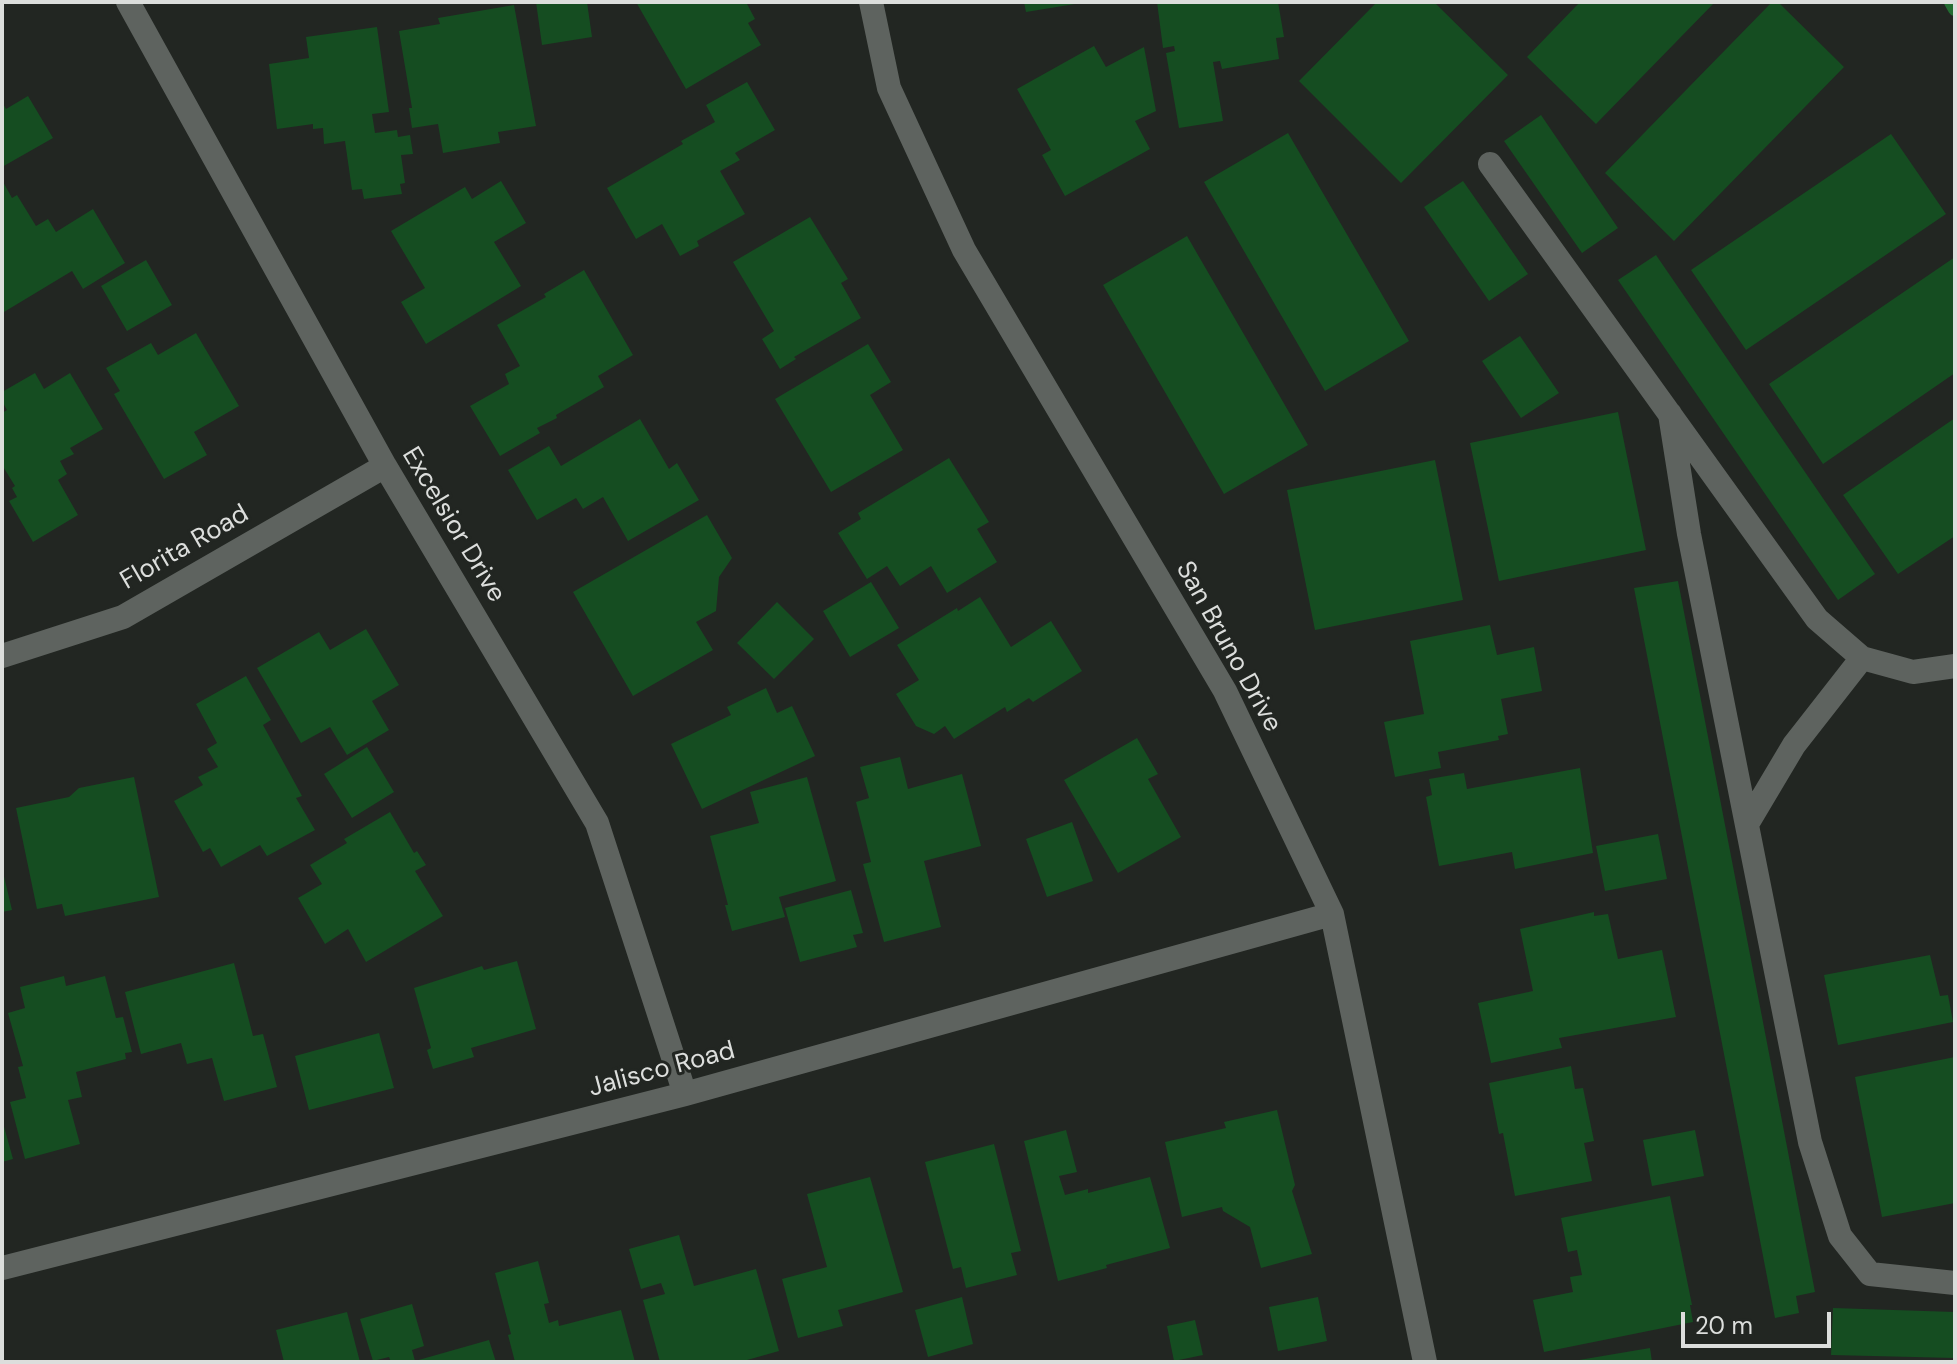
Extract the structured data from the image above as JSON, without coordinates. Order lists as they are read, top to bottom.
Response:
{
  "streets": {
    "street": [
      "Excelsior Drive",
      "Florita Road",
      "San Bruno Drive",
      "Jalisco Road"
    ]
  },
  "crossings": [
    ["Excelsior Drive", "Florita Road"],
    ["Excelsior Drive", "Jalisco Road"],
    ["San Bruno Drive", "Jalisco Road"]
  ],
  "scale_bar": "20 m"
}
